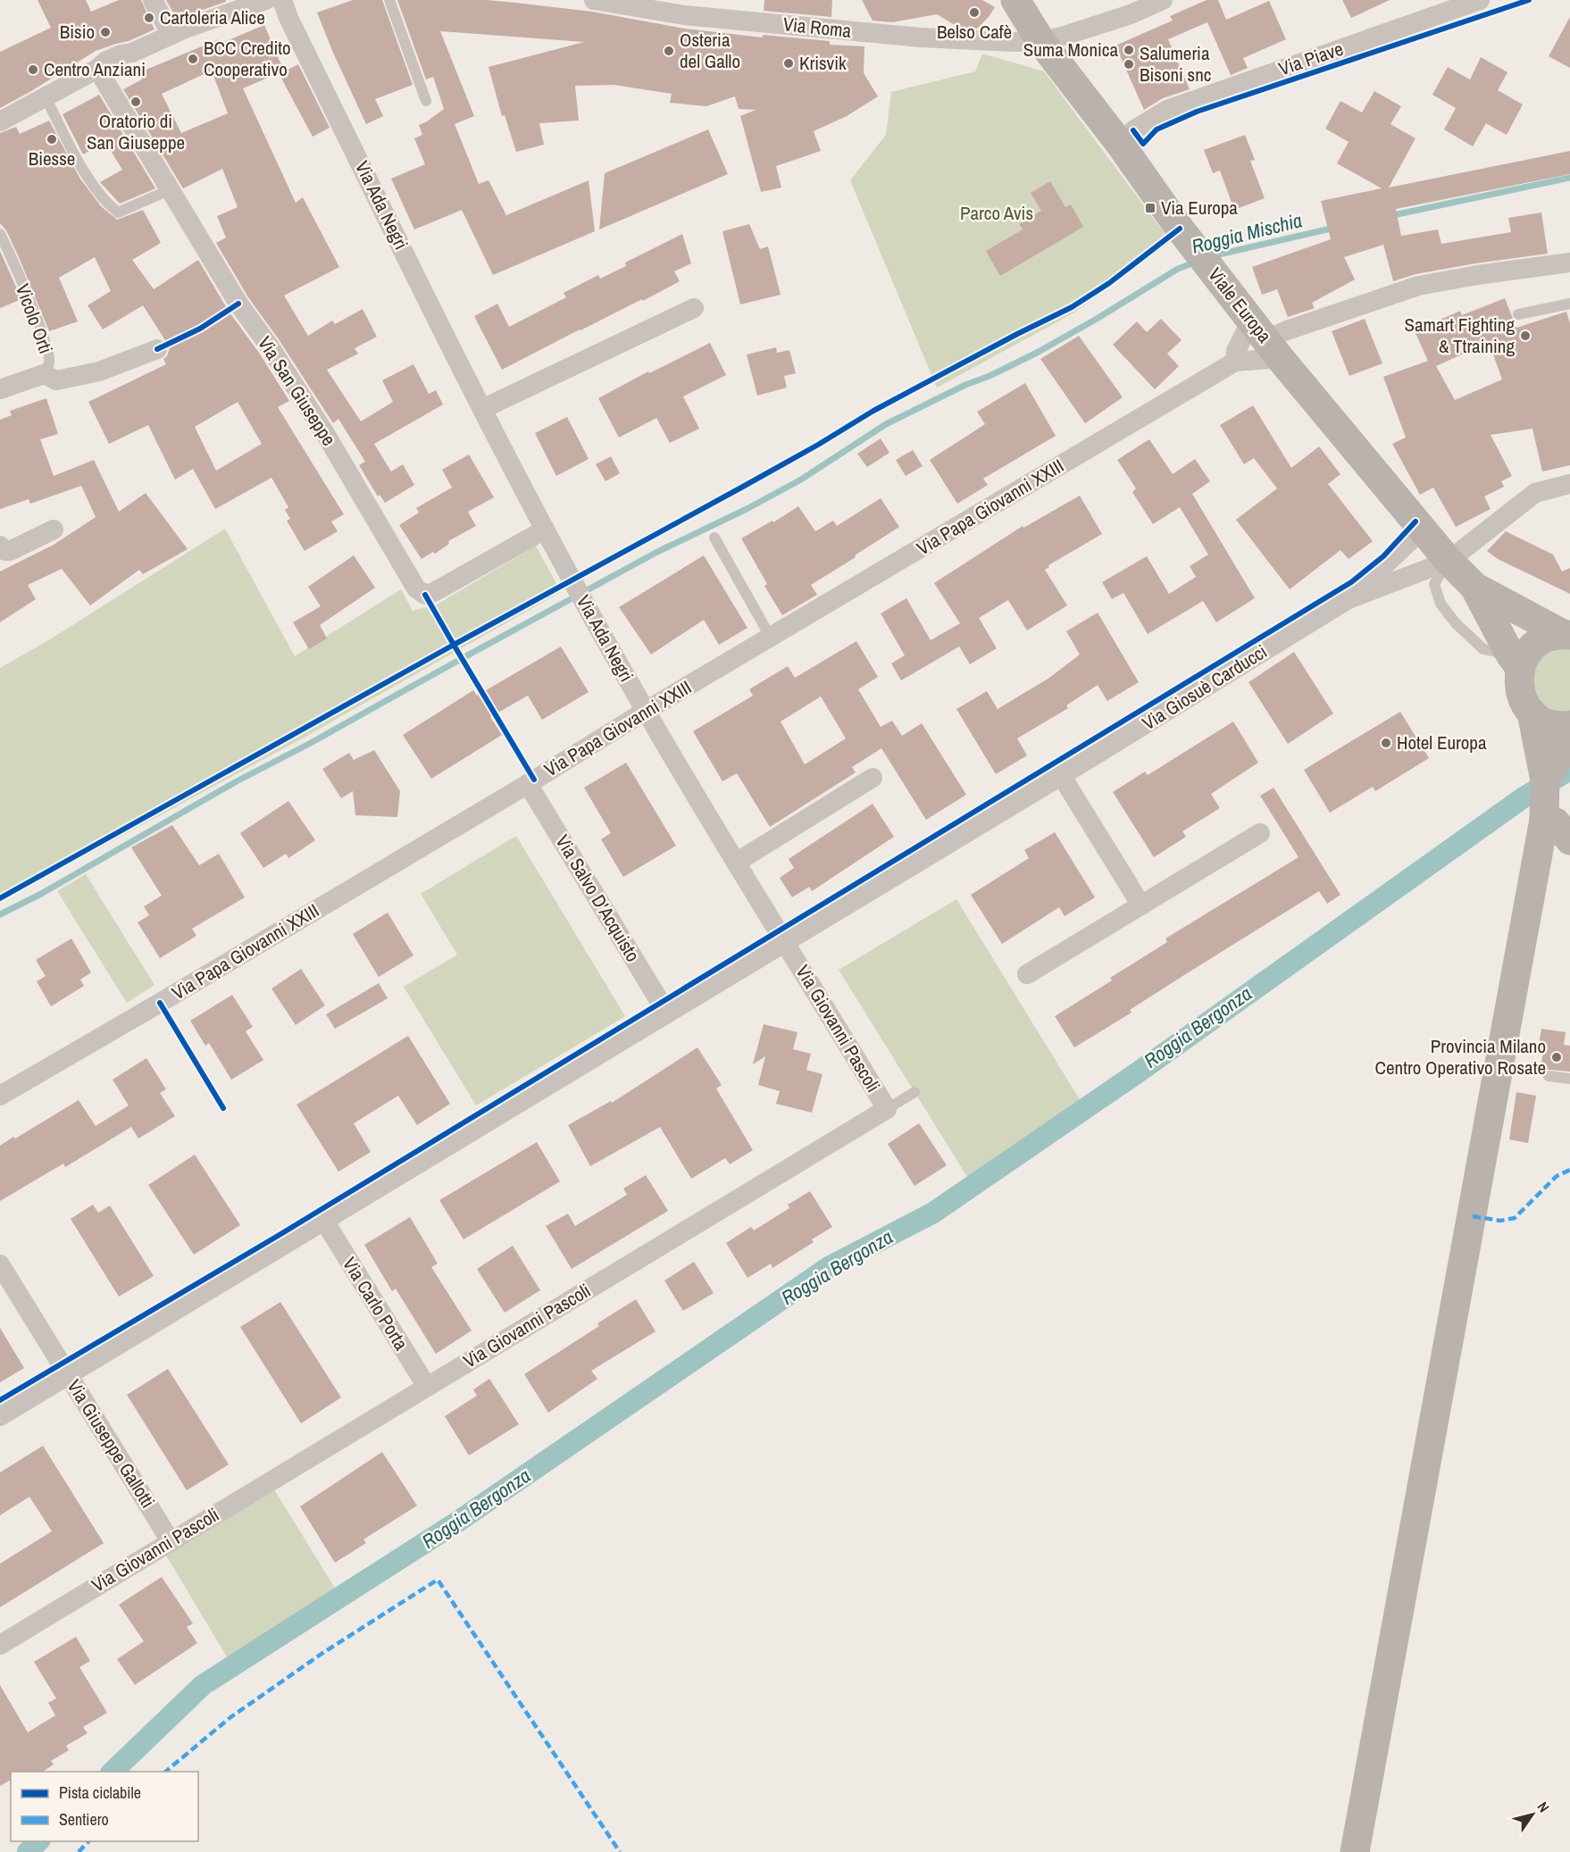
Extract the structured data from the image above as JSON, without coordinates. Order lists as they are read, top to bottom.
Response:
{
  "streets": {
    "street": [
      "Via Roma",
      "Via Piave",
      "Via Ada Negri",
      "Viale Europa",
      "Vicolo Orti",
      "Via San Giuseppe",
      "Via Papa Giovanni XXIII",
      "Via Giosuè Carducci",
      "Via Salvo D'Acquisto",
      "Via Giovanni Pascoli",
      "Via Carlo Porta",
      "Via Giuseppe Gallotti"
    ]
  },
  "crossings": [
    ["Via Roma", "Viale Europa"],
    ["Via Piave", "Viale Europa"],
    ["Via Ada Negri", "Via San Giuseppe"],
    ["Via Ada Negri", "Via Papa Giovanni XXIII"],
    ["Via Ada Negri", "Via Giosuè Carducci"],
    ["Via Ada Negri", "Via Giovanni Pascoli"],
    ["Viale Europa", "Via Giosuè Carducci"],
    ["Via Papa Giovanni XXIII", "Via Salvo D'Acquisto"],
    ["Via Giosuè Carducci", "Via Salvo D'Acquisto"],
    ["Via Giosuè Carducci", "Via Giovanni Pascoli"],
    ["Via Giosuè Carducci", "Via Carlo Porta"],
    ["Via Giosuè Carducci", "Via Giuseppe Gallotti"],
    ["Via Giovanni Pascoli", "Via Carlo Porta"],
    ["Via Giovanni Pascoli", "Via Giuseppe Gallotti"]
  ],
  "water": ["Roggia Mischia", "Roggia Bergonza"],
  "parks": ["Parco Avis"],
  "places": {
    "other": [
      "Belso Cafè",
      "Cartoleria Alice",
      "Bisio",
      "Suma Monica",
      "Osteria del Gallo",
      "BCC Credito Cooperativo",
      "Krisvik",
      "Salumeria Bisoni snc",
      "Centro Anziani",
      "Oratorio di San Giuseppe",
      "Biesse",
      "Samart Fighting & Ttraining",
      "Hotel Europa",
      "Provincia Milano Centro Operativo Rosate"
    ],
    "transit": ["Via Europa"]
  },
  "legend": ["Pista ciclabile", "Sentiero"],
  "north": "top right"
}
